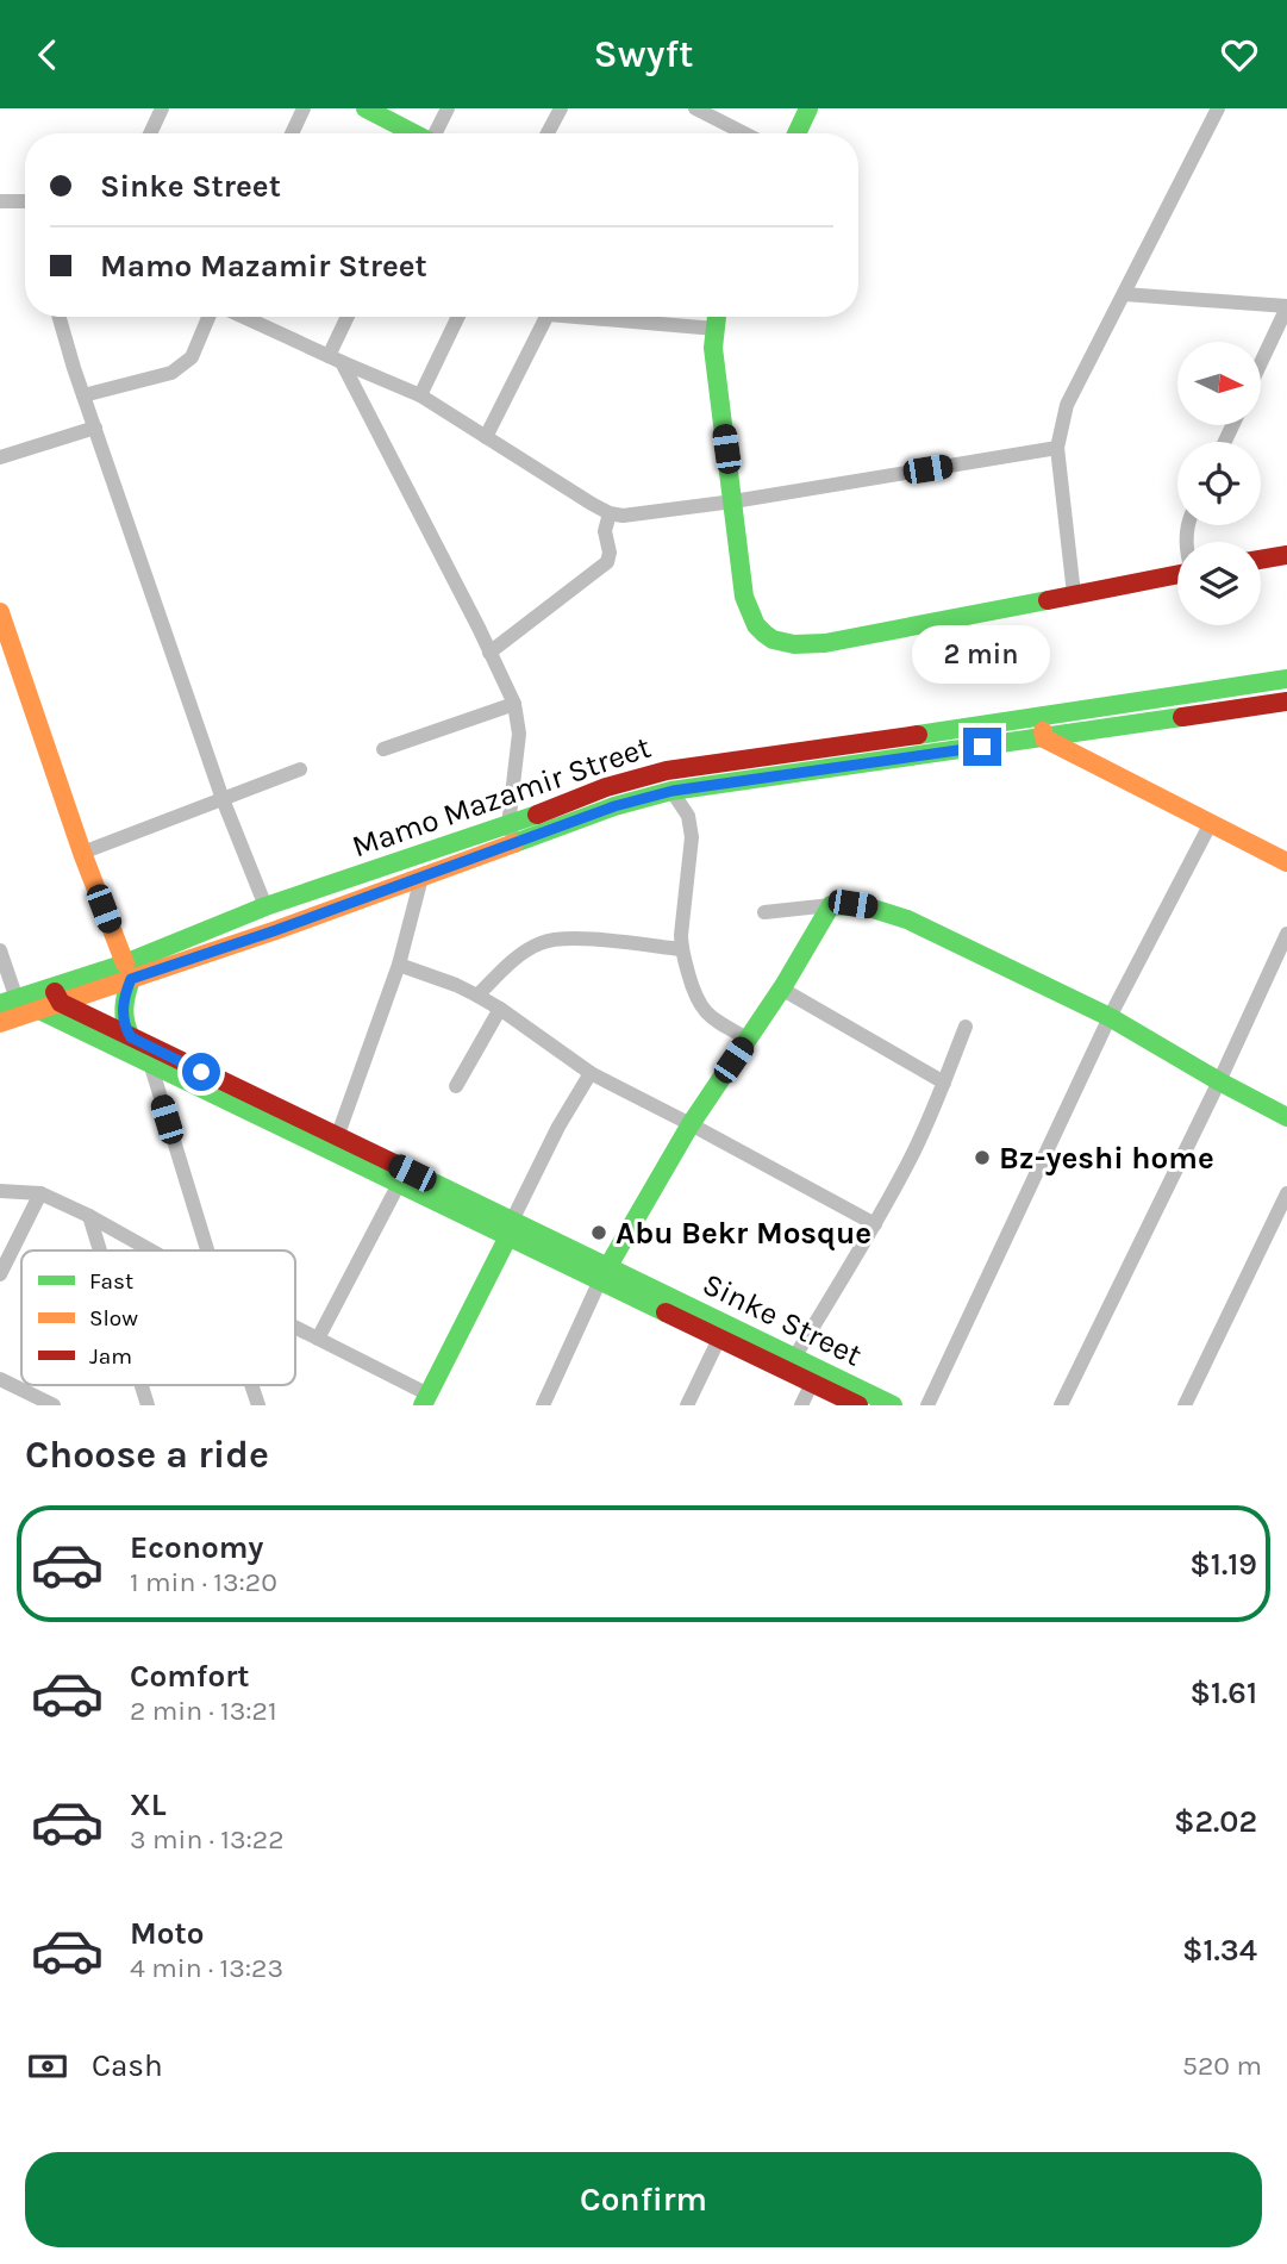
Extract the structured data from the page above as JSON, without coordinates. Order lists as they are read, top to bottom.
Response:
{
  "streets": {
    "street": ["Mamo Mazamir Street", "Sinke Street"]
  },
  "crossings": [
    ["Mamo Mazamir Street", "Sinke Street"]
  ],
  "places": ["Bz-yeshi home", "Abu Bekr Mosque"],
  "legend": ["Fast", "Slow", "Jam"],
  "north": "right",
  "page": {
    "header": "Swyft",
    "banner": ["Sinke Street", "Mamo Mazamir Street"],
    "bubble": "2 min",
    "heading": "Choose a ride",
    "list": [
      {
        "name": "Economy",
        "note": "1 min · 13:20",
        "value": "$1.19"
      },
      {
        "name": "Comfort",
        "note": "2 min · 13:21",
        "value": "$1.61"
      },
      {
        "name": "XL",
        "note": "3 min · 13:22",
        "value": "$2.02"
      },
      {
        "name": "Moto",
        "note": "4 min · 13:23",
        "value": "$1.34"
      }
    ],
    "pay": ["Cash", "520 m"],
    "buttons": "Confirm"
  }
}
